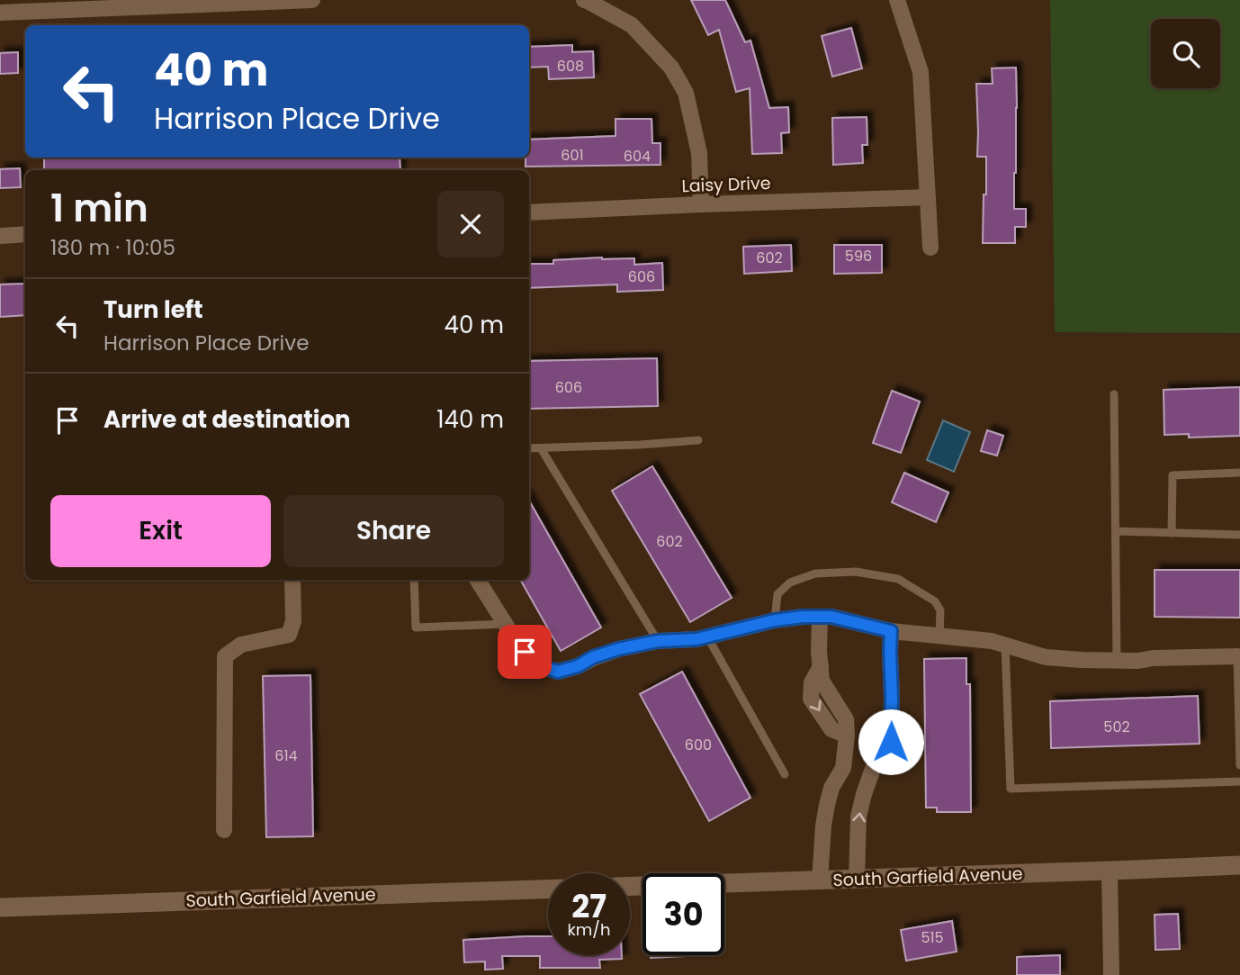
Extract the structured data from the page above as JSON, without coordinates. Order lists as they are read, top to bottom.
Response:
{
  "streets": {
    "street": ["Laisy Drive", "South Garfield Avenue"]
  },
  "house_numbers": [
    "608",
    "601",
    "604",
    "596",
    "602",
    "606",
    "606",
    "602",
    "502",
    "600",
    "614",
    "515"
  ],
  "page": {
    "turn": ["40 m", "Harrison Place Drive"],
    "heading": ["1 min", "180 m · 10:05"],
    "list": [
      {
        "name": "Turn left",
        "note": "Harrison Place Drive",
        "value": "40 m"
      },
      {
        "name": "Arrive at destination",
        "value": "140 m"
      }
    ],
    "buttons": ["Exit", "Share"],
    "speed": "27 km/h",
    "limit": "30"
  }
}
